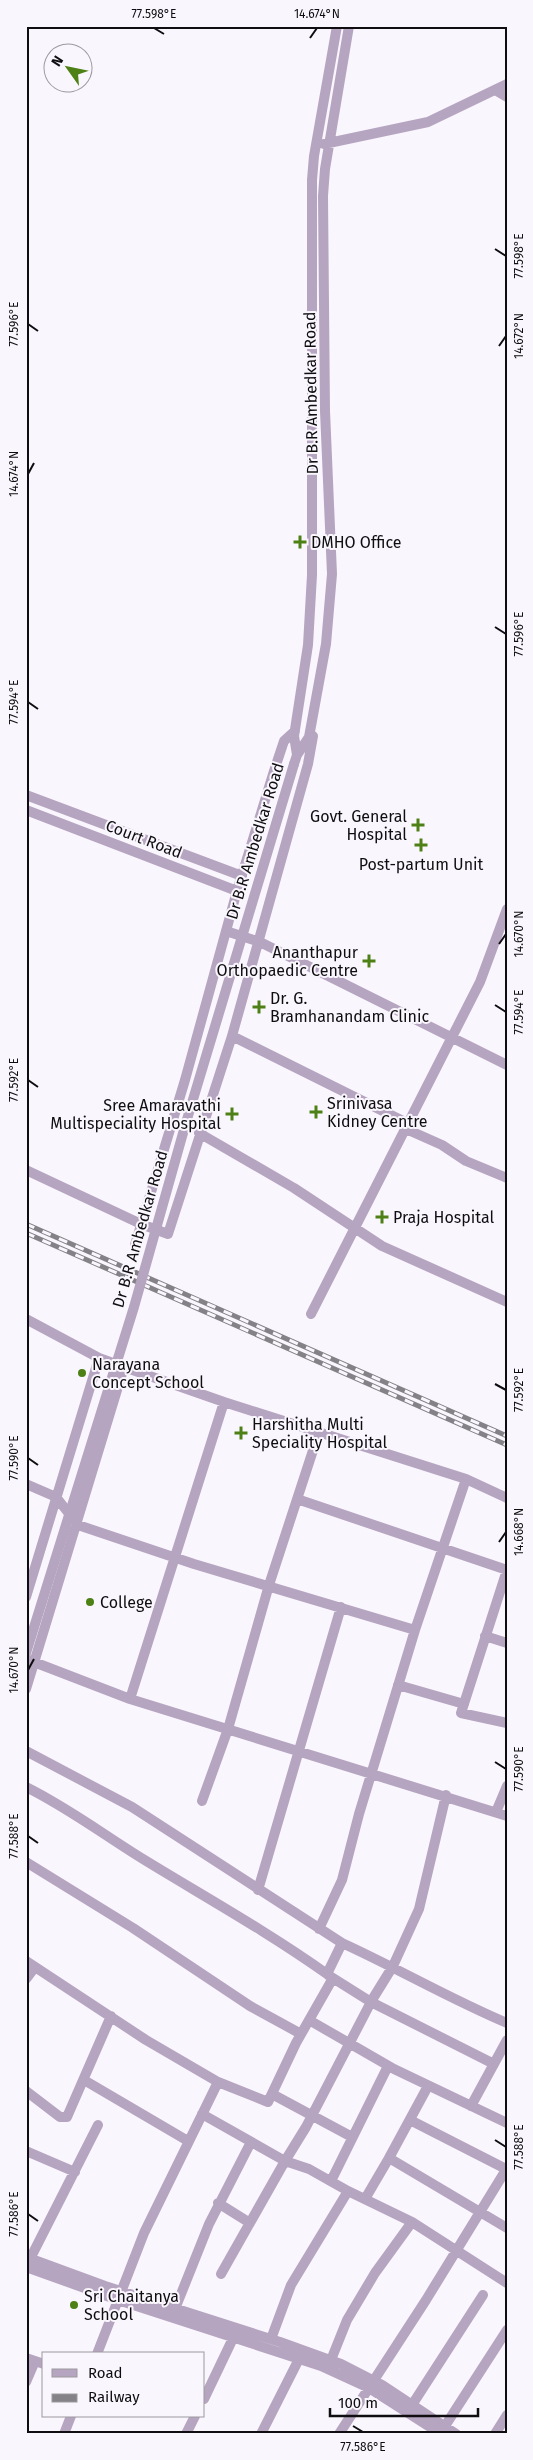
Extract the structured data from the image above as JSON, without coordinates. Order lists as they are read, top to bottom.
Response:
{
  "streets": {
    "street": ["Dr B.R Ambedkar Road", "Court Road"]
  },
  "places": {
    "health": [
      "DMHO Office",
      "Govt. General Hospital",
      "Post-partum Unit",
      "Ananthapur Orthopaedic Centre",
      "Dr. G. Bramhanandam Clinic",
      "Srinivasa Kidney Centre",
      "Sree Amaravathi Multispeciality Hospital",
      "Praja Hospital",
      "Harshitha Multi Speciality Hospital"
    ],
    "other": ["Narayana Concept School", "College", "Sri Chaitanya School"]
  },
  "legend": ["Road", "Railway"],
  "scale_bar": "100 m",
  "north": "top left",
  "coordinates": [
    "77.598°E",
    "14.674°N",
    "77.596°E",
    "14.672°N",
    "77.594°E",
    "14.670°N",
    "77.592°E",
    "77.590°E",
    "14.668°N",
    "77.588°E",
    "77.586°E"
  ]
}
